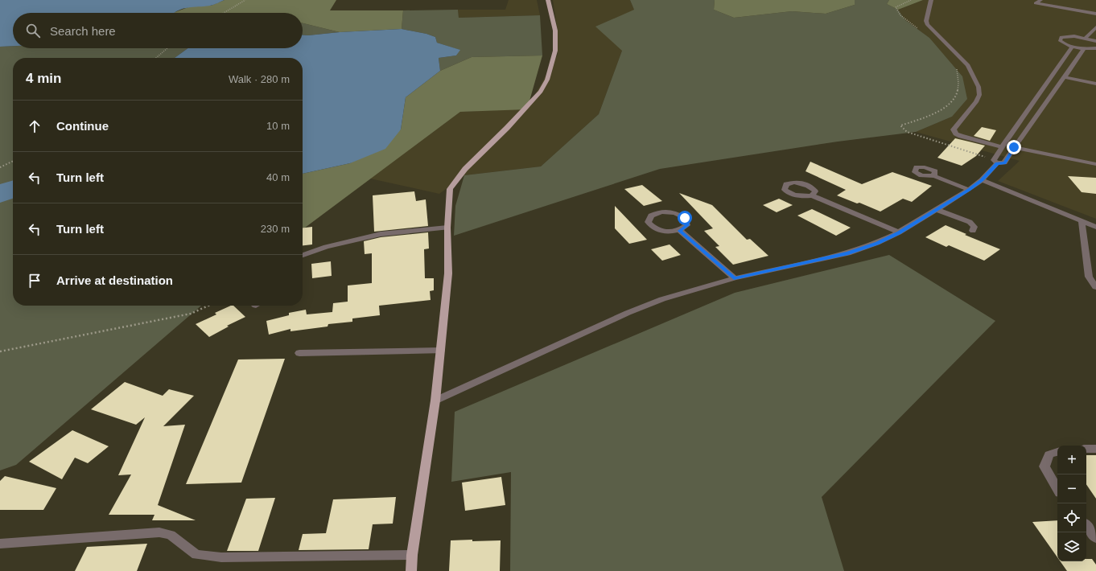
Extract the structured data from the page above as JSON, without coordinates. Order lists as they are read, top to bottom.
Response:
{
  "page": {
    "search": "Search here",
    "heading": ["4 min", "Walk · 280 m"],
    "list": [
      ["Continue", "10 m"],
      ["Turn left", "40 m"],
      ["Turn left", "230 m"],
      "Arrive at destination"
    ],
    "map_buttons": ["+", "−"]
  }
}
